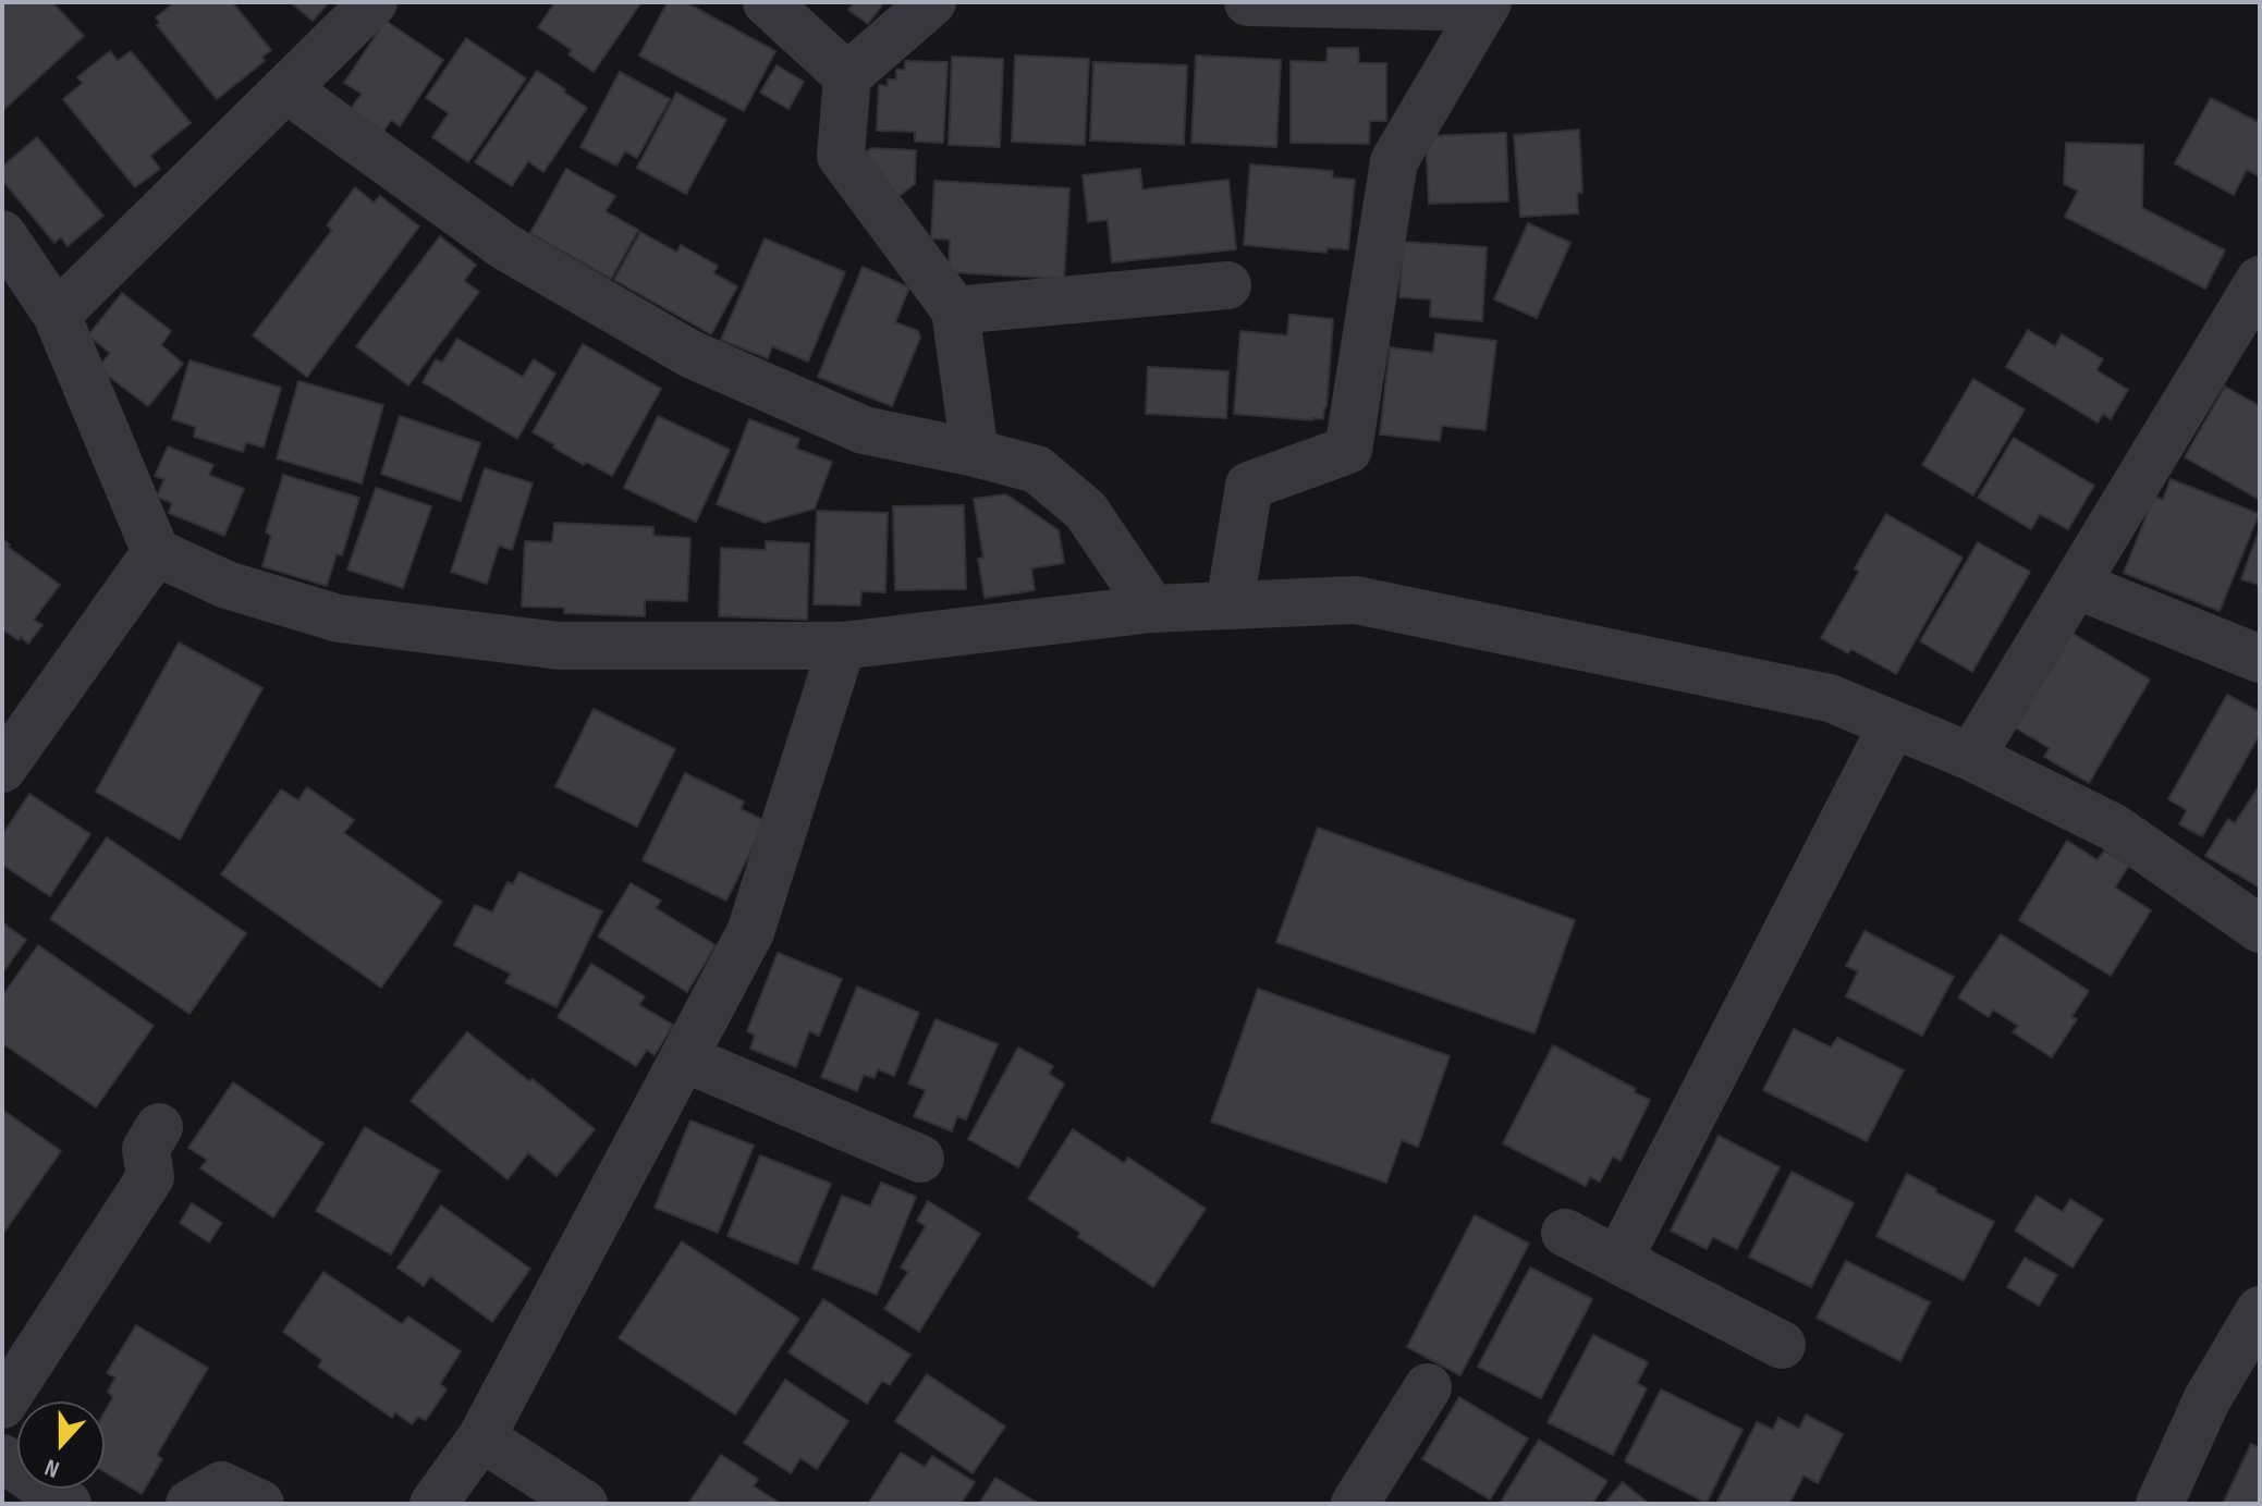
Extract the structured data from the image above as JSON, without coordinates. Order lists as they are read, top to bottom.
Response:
{
  "north": "bottom"
}
